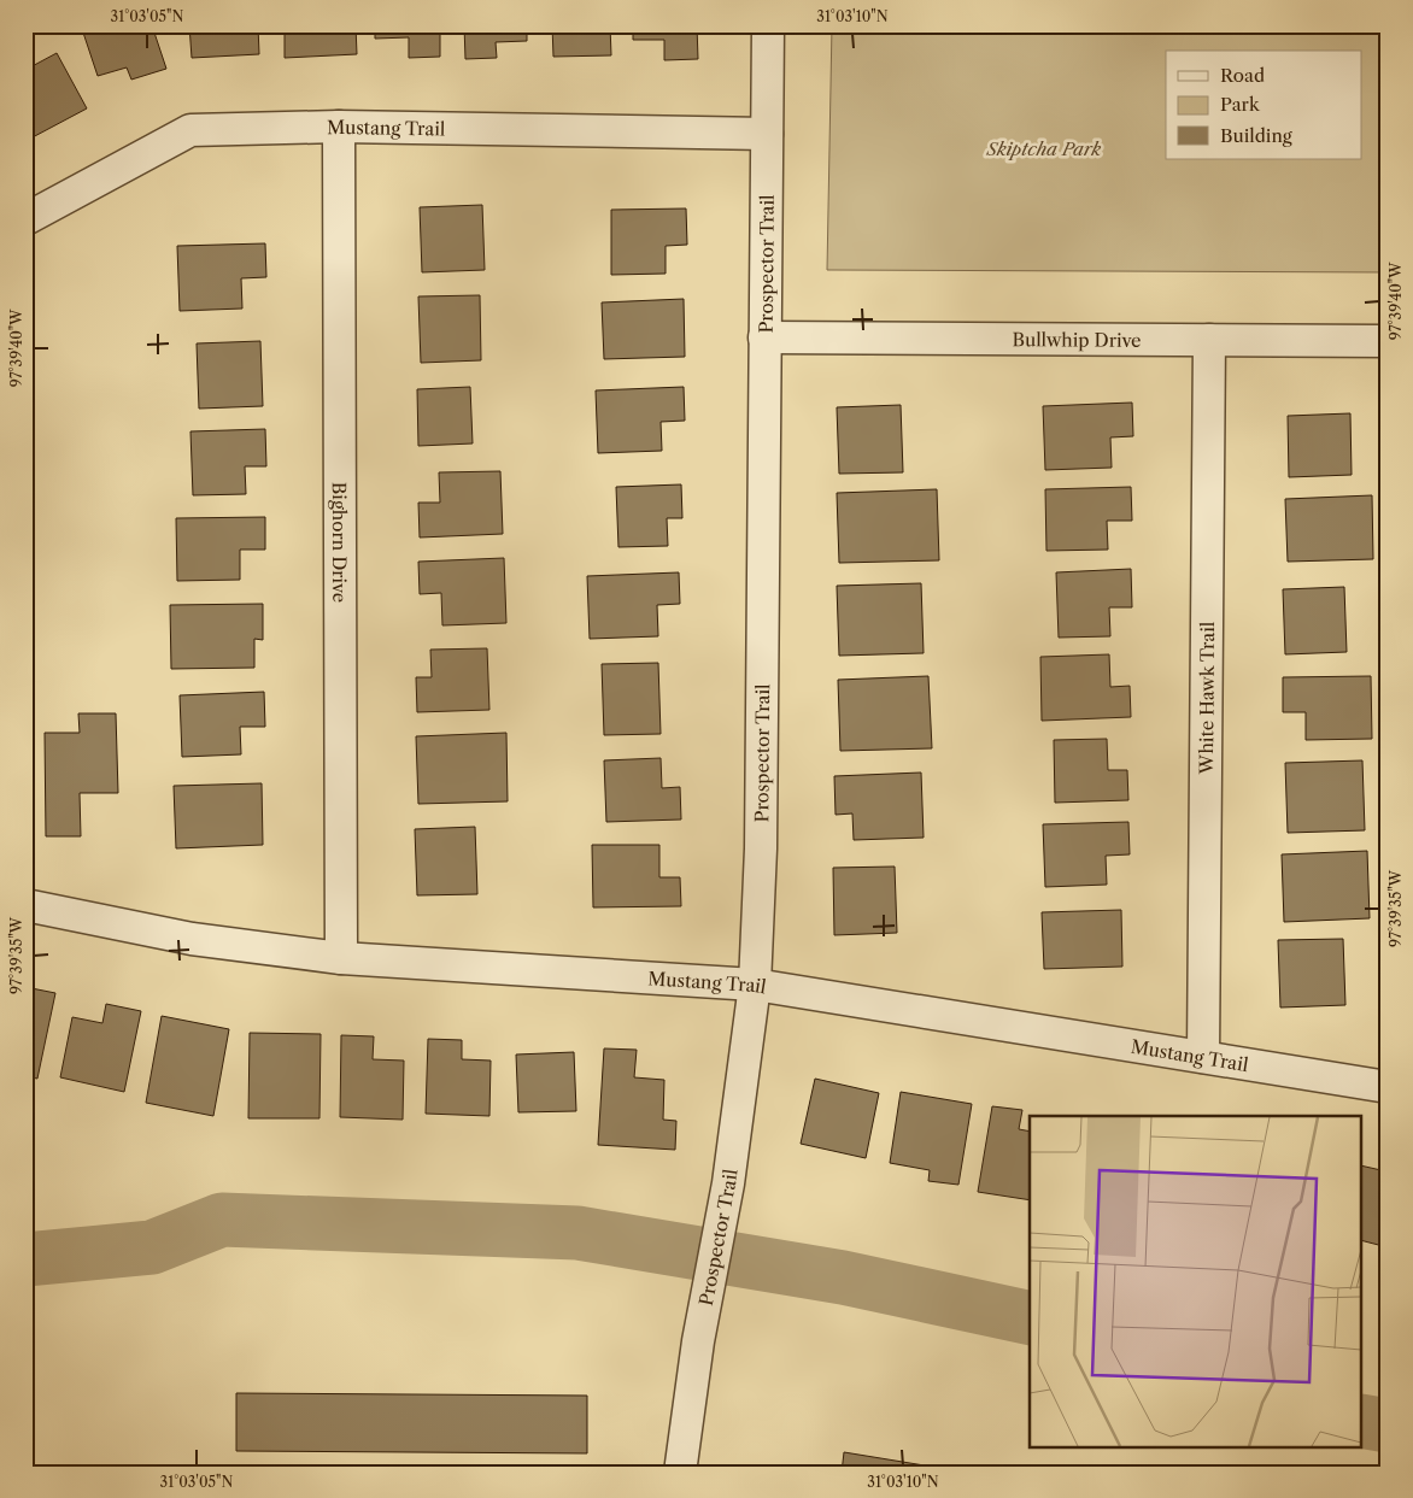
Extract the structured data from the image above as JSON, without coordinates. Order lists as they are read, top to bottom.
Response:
{
  "streets": {
    "street": [
      "Mustang Trail",
      "Prospector Trail",
      "Bullwhip Drive",
      "Bighorn Drive",
      "White Hawk Trail"
    ]
  },
  "crossings": [
    ["Mustang Trail", "Prospector Trail"],
    ["Mustang Trail", "Bighorn Drive"],
    ["Mustang Trail", "White Hawk Trail"],
    ["Prospector Trail", "Bullwhip Drive"],
    ["Bullwhip Drive", "White Hawk Trail"]
  ],
  "parks": ["Skiptcha Park"],
  "legend": ["Road", "Park", "Building"],
  "coordinates": [
    "31°03'05\"N",
    "31°03'10\"N",
    "97°39'40\"W",
    "97°39'35\"W"
  ]
}
